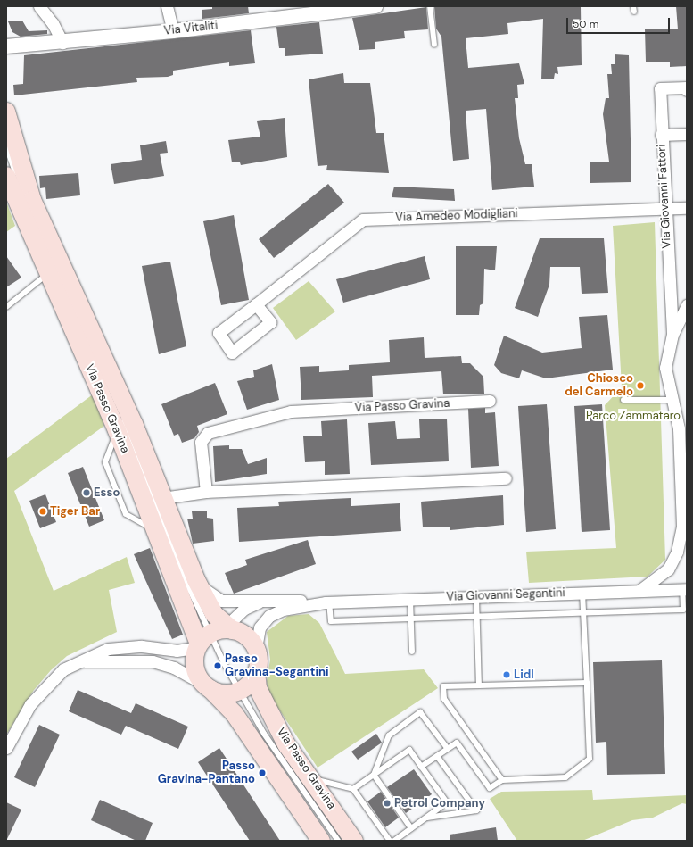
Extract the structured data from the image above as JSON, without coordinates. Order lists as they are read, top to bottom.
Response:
{
  "streets": {
    "main road": ["Via Passo Gravina"],
    "street": [
      "Via Vitaliti",
      "Via Giovanni Fattori",
      "Via Amedeo Modigliani",
      "Via Giovanni Segantini"
    ]
  },
  "crossings": [
    ["Via Giovanni Fattori", "Via Amedeo Modigliani"],
    ["Via Giovanni Fattori", "Via Giovanni Segantini"],
    ["Via Passo Gravina", "Via Giovanni Segantini"]
  ],
  "parks": ["Parco Zammataro"],
  "places": [
    "Chiosco del Carmelo",
    "Esso",
    "Tiger Bar",
    "Passo Gravina-Segantini",
    "Lidl",
    "Passo Gravina-Pantano",
    "Petrol Company"
  ],
  "scale_bar": "50 m"
}
